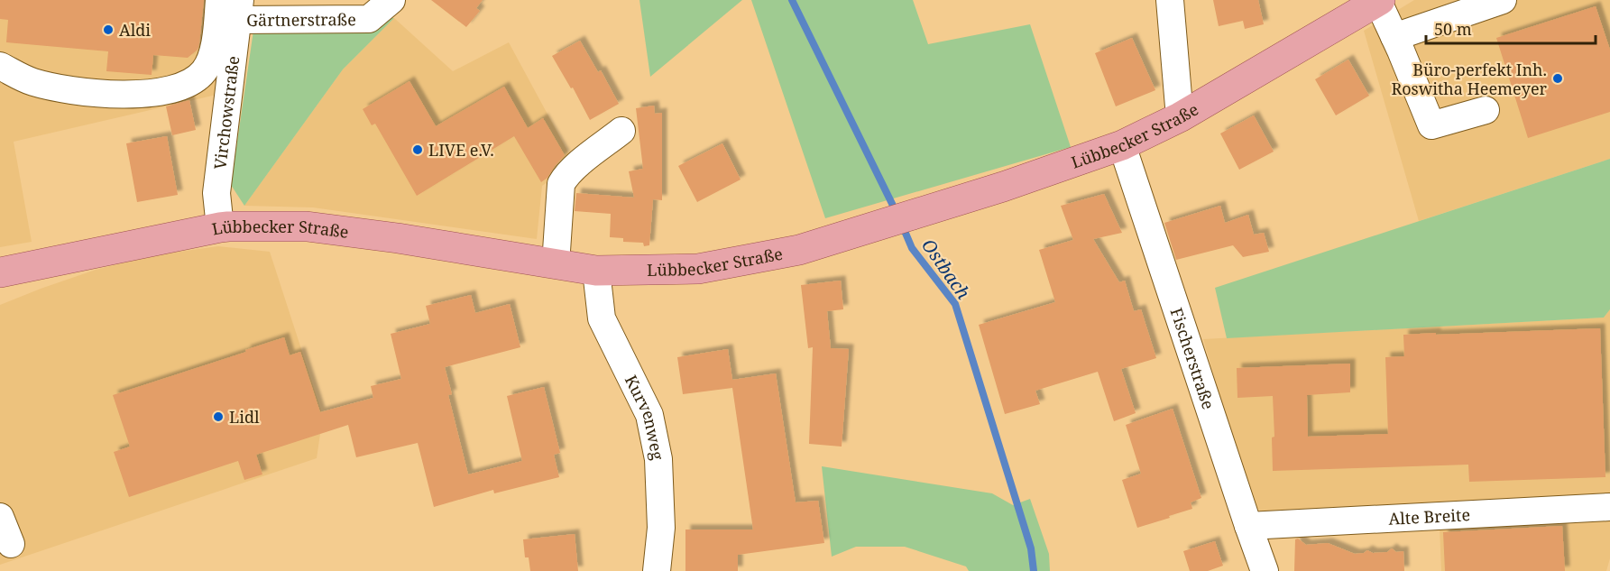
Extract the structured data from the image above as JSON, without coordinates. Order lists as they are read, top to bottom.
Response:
{
  "streets": {
    "main road": ["Lübbecker Straße"],
    "street": [
      "Gärtnerstraße",
      "Virchowstraße",
      "Fischerstraße",
      "Kurvenweg",
      "Alte Breite"
    ]
  },
  "crossings": [
    ["Gärtnerstraße", "Virchowstraße"],
    ["Virchowstraße", "Lübbecker Straße"],
    ["Lübbecker Straße", "Fischerstraße"],
    ["Lübbecker Straße", "Kurvenweg"],
    ["Fischerstraße", "Alte Breite"]
  ],
  "water": ["Ostbach"],
  "places": [
    "Aldi",
    "Büro-perfekt Inh. Roswitha Heemeyer",
    "LIVE e.V.",
    "Lidl"
  ],
  "scale_bar": "50 m"
}
